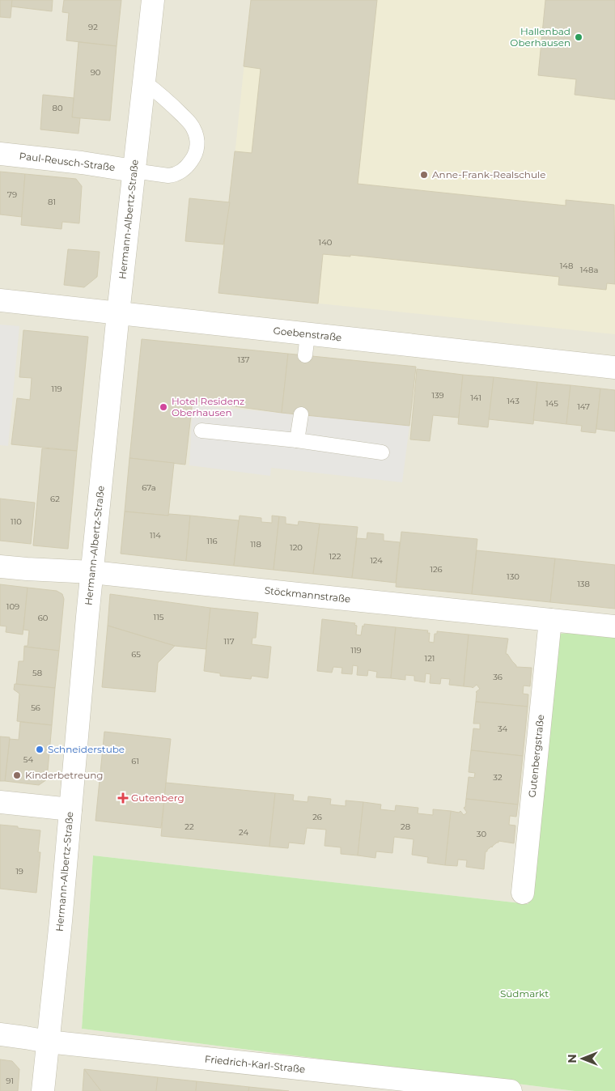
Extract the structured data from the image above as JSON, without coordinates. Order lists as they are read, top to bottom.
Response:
{
  "streets": {
    "street": [
      "Paul-Reusch-Straße",
      "Hermann-Albertz-Straße",
      "Goebenstraße",
      "Stöckmannstraße",
      "Gutenbergstraße",
      "Friedrich-Karl-Straße"
    ]
  },
  "crossings": [
    ["Paul-Reusch-Straße", "Hermann-Albertz-Straße"],
    ["Hermann-Albertz-Straße", "Goebenstraße"],
    ["Hermann-Albertz-Straße", "Stöckmannstraße"],
    ["Hermann-Albertz-Straße", "Friedrich-Karl-Straße"],
    ["Stöckmannstraße", "Gutenbergstraße"]
  ],
  "parks": ["Südmarkt"],
  "places": {
    "other": [
      "Hallenbad Oberhausen",
      "Anne-Frank-Realschule",
      "Hotel Residenz Oberhausen",
      "Schneiderstube",
      "Kinderbetreung"
    ],
    "health": ["Gutenberg"]
  },
  "house_numbers": [
    "92",
    "90",
    "80",
    "79",
    "81",
    "140",
    "148",
    "148a",
    "137",
    "119",
    "139",
    "141",
    "143",
    "145",
    "147",
    "67a",
    "62",
    "110",
    "114",
    "116",
    "118",
    "120",
    "122",
    "124",
    "126",
    "130",
    "138",
    "109",
    "115",
    "60",
    "117",
    "119",
    "65",
    "121",
    "58",
    "36",
    "56",
    "34",
    "54",
    "61",
    "32",
    "26",
    "22",
    "28",
    "24",
    "30",
    "19",
    "91"
  ],
  "north": "left"
}
